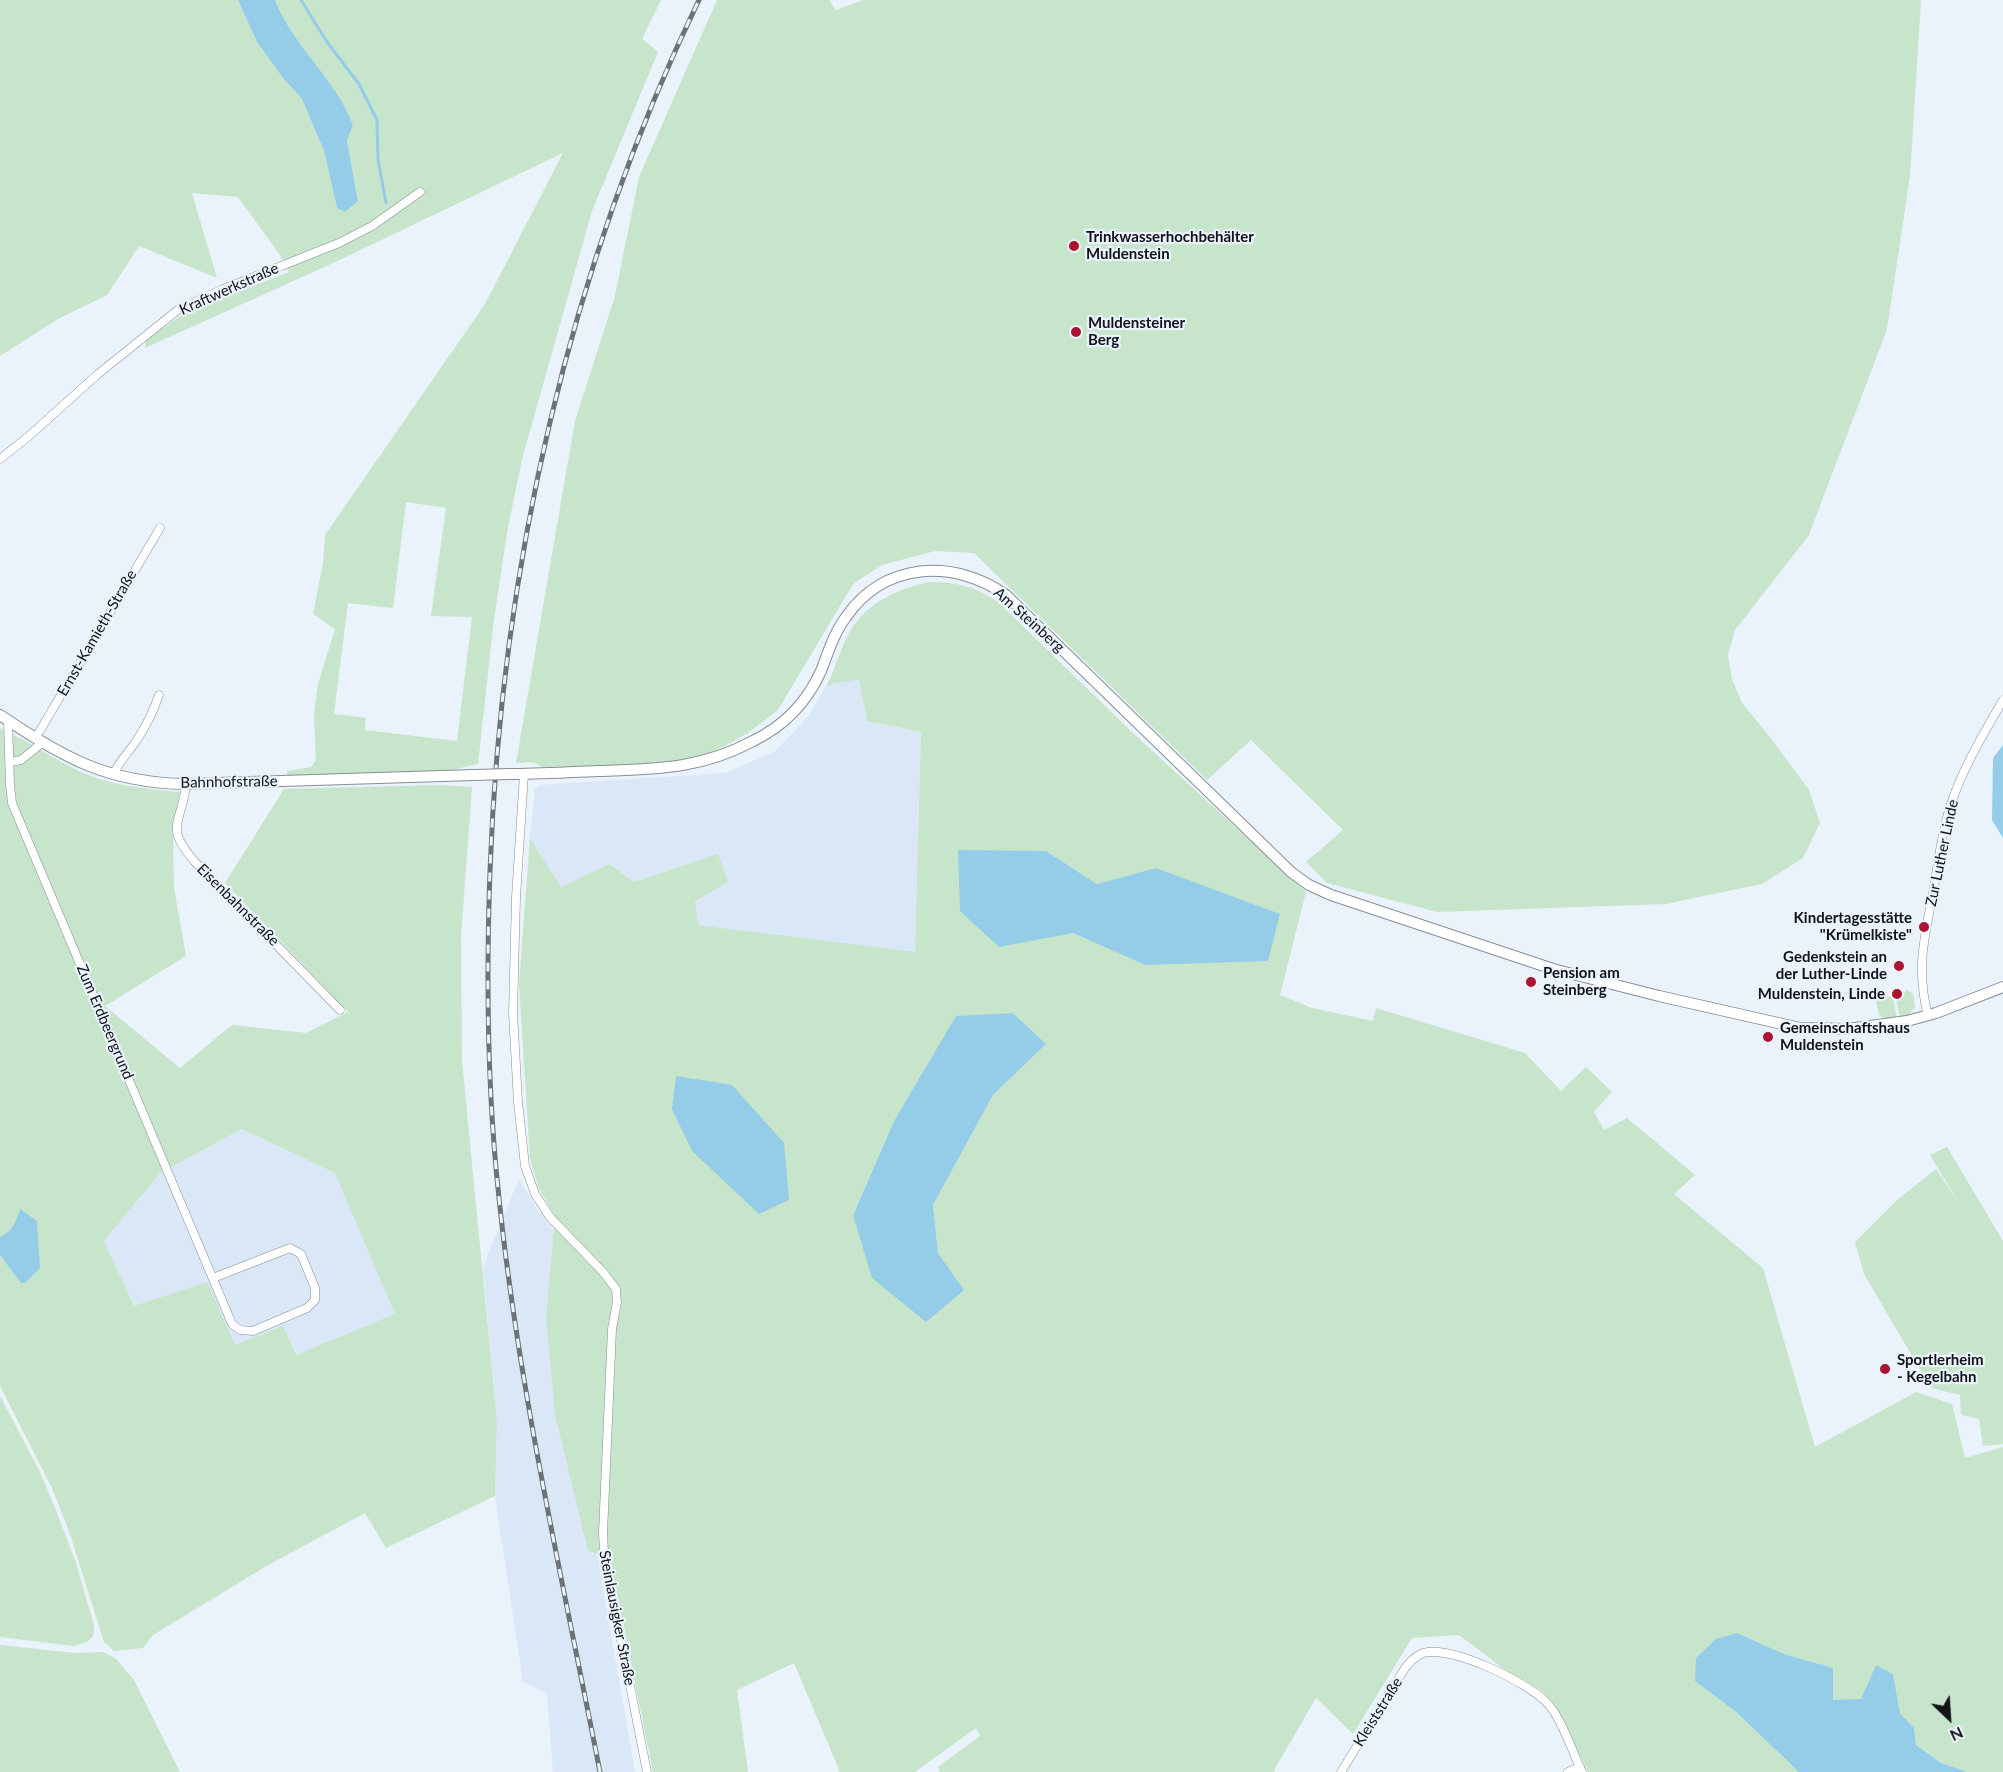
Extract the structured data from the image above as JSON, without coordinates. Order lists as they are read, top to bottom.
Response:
{
  "streets": {
    "main road": ["Am Steinberg", "Bahnhofstraße"],
    "street": [
      "Kraftwerkstraße",
      "Ernst-Kamieth-Straße",
      "Zur Luther Linde",
      "Eisenbahnstraße",
      "Zum Erdbeergrund",
      "Steinlausigker Straße",
      "Kleiststraße"
    ]
  },
  "crossings": [
    ["Am Steinberg", "Bahnhofstraße"],
    ["Am Steinberg", "Zur Luther Linde"],
    ["Am Steinberg", "Steinlausigker Straße"],
    ["Ernst-Kamieth-Straße", "Bahnhofstraße"],
    ["Bahnhofstraße", "Eisenbahnstraße"],
    ["Bahnhofstraße", "Zum Erdbeergrund"]
  ],
  "places": [
    "Trinkwasserhochbehälter Muldenstein",
    "Muldensteiner Berg",
    "Kindertagesstätte \"Krümelkiste\"",
    "Gedenkstein an der Luther-Linde",
    "Pension am Steinberg",
    "Muldenstein, Linde",
    "Gemeinschaftshaus Muldenstein",
    "Sportlerheim - Kegelbahn"
  ],
  "north": "bottom right"
}
